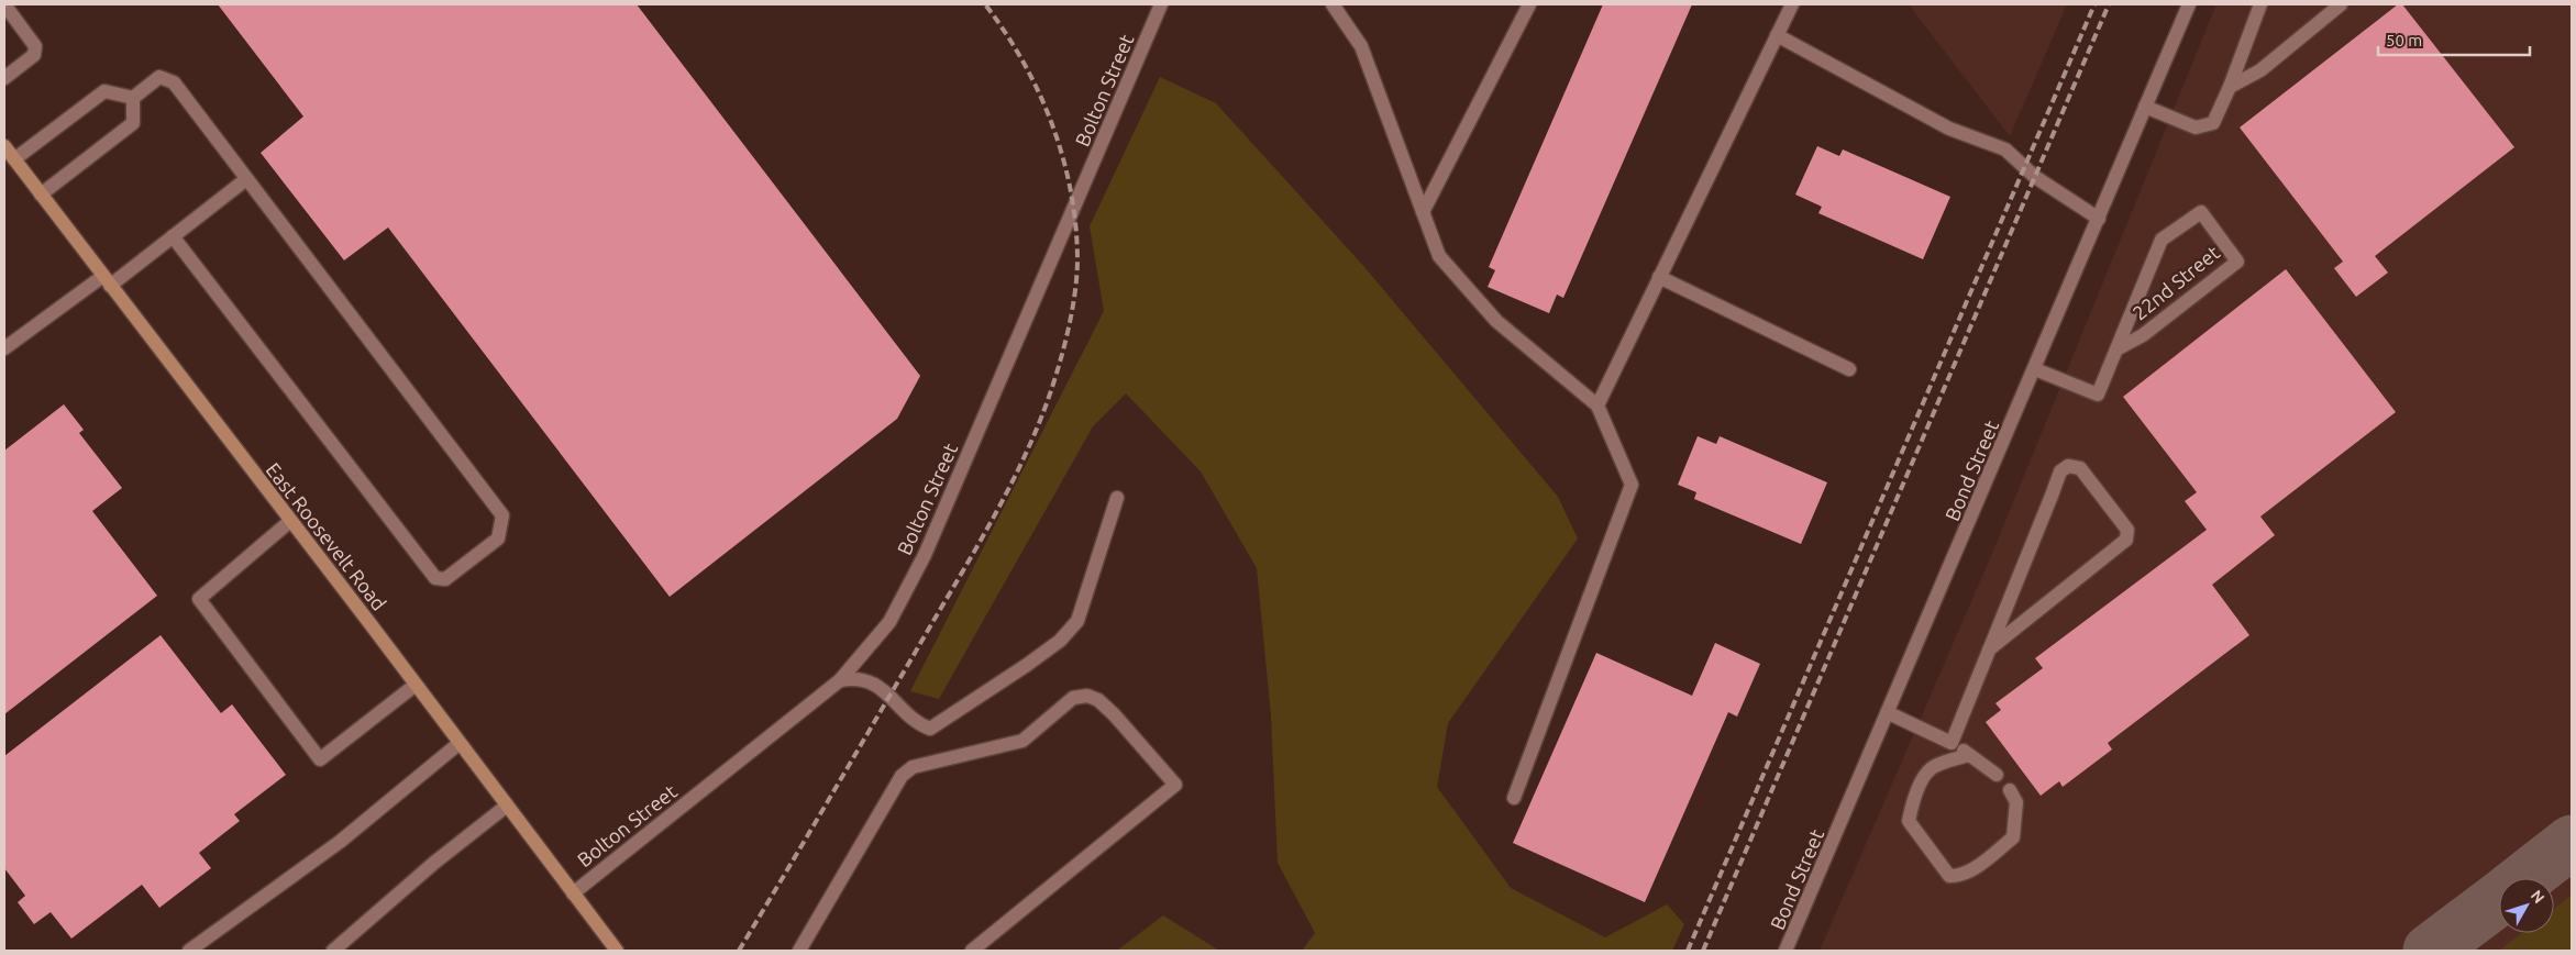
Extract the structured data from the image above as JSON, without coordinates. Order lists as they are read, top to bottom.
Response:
{
  "streets": {
    "main road": ["East Roosevelt Road"],
    "street": ["Bolton Street", "22nd Street", "Bond Street"]
  },
  "crossings": [
    ["Bolton Street", "East Roosevelt Road"],
    ["22nd Street", "Bond Street"]
  ],
  "scale_bar": "50 m",
  "north": "top right"
}
